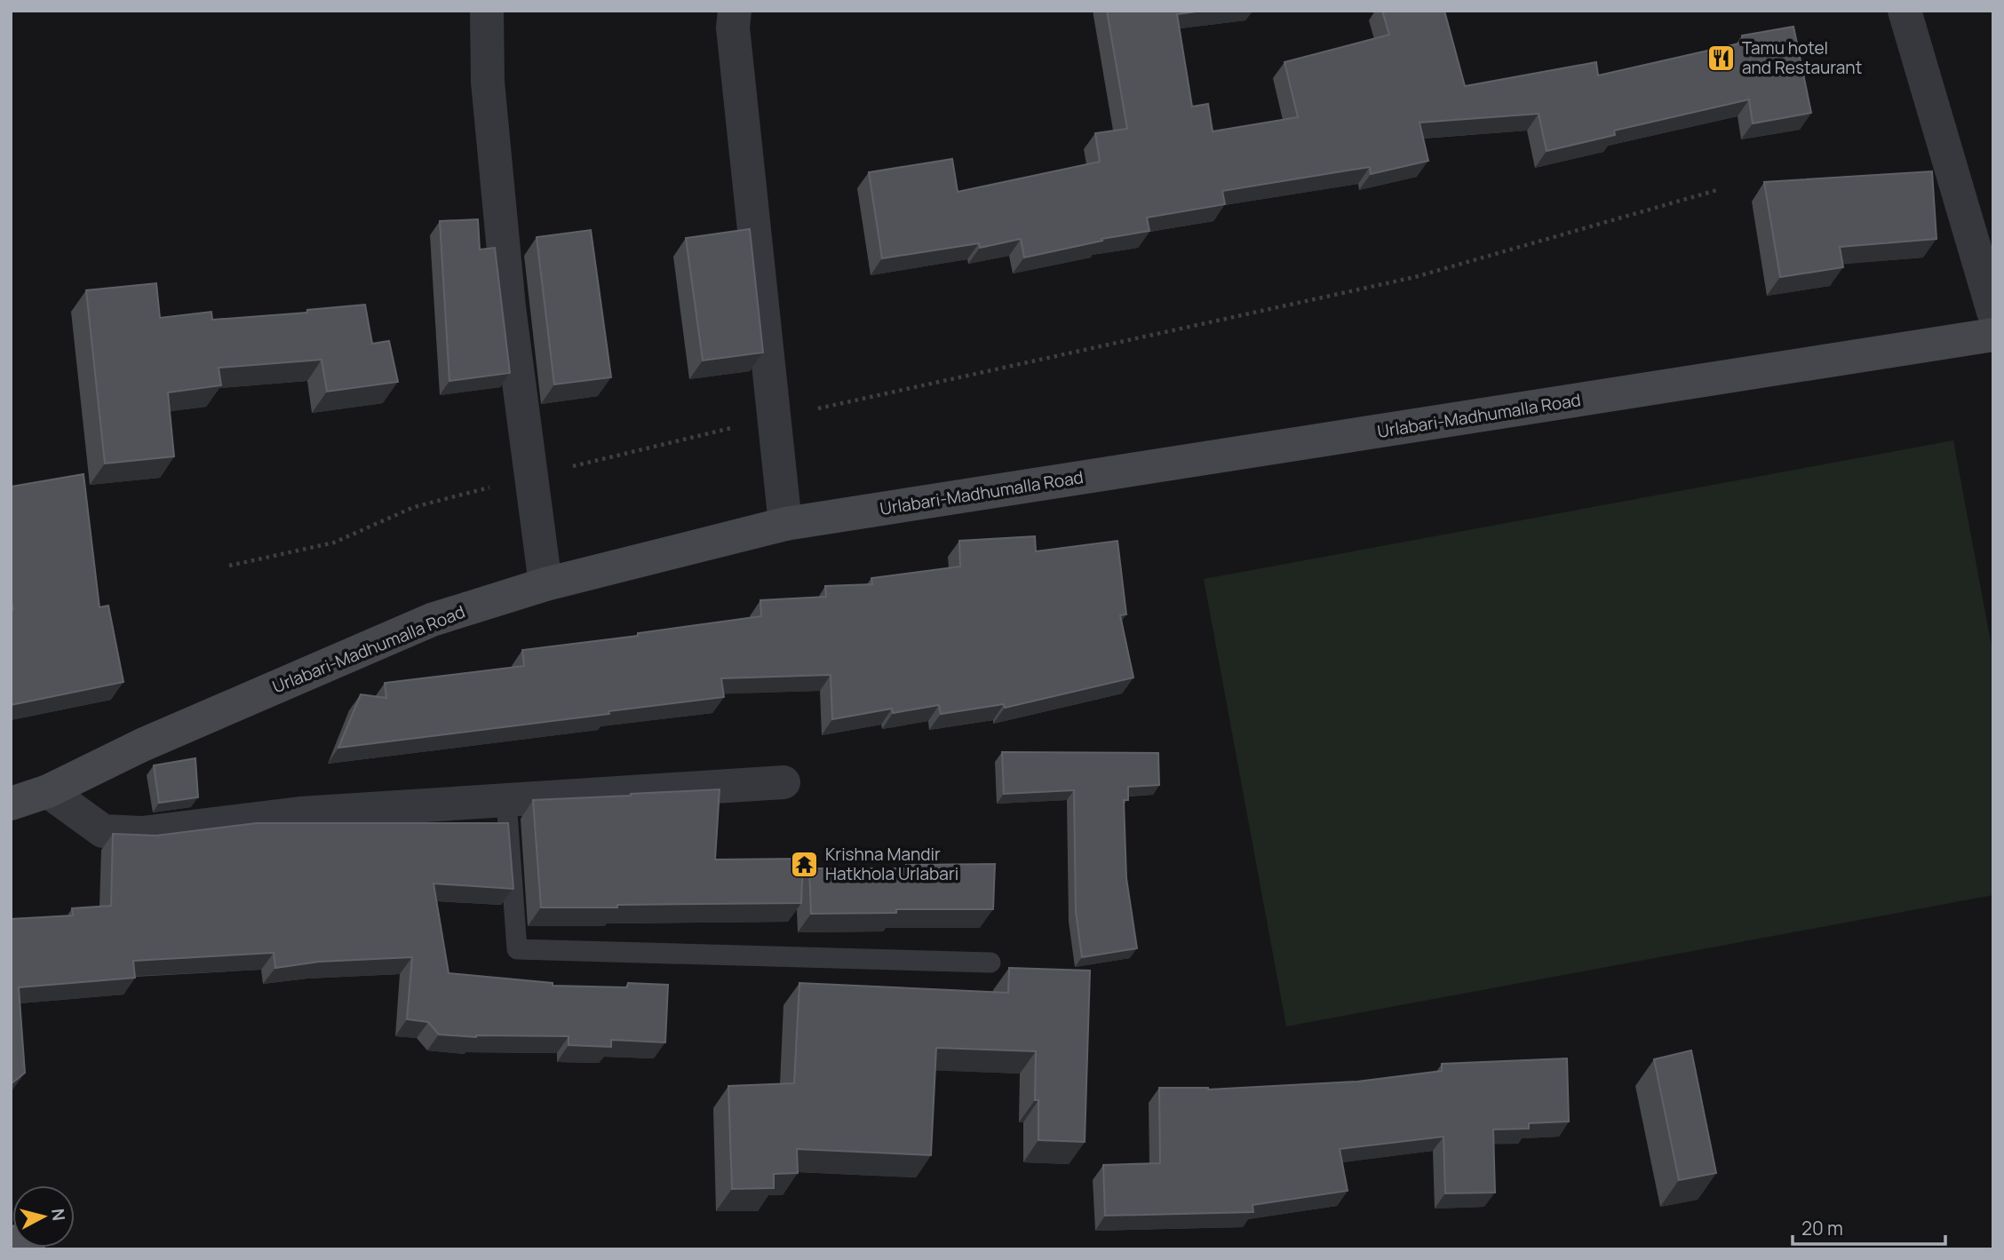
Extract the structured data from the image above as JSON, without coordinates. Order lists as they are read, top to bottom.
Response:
{
  "streets": {
    "main road": ["Urlabari-Madhumalla Road"]
  },
  "places": {
    "restaurant": ["Tamu hotel and Restaurant"],
    "temple": ["Krishna Mandir Hatkhola Urlabari"]
  },
  "scale_bar": "20 m",
  "north": "right"
}
